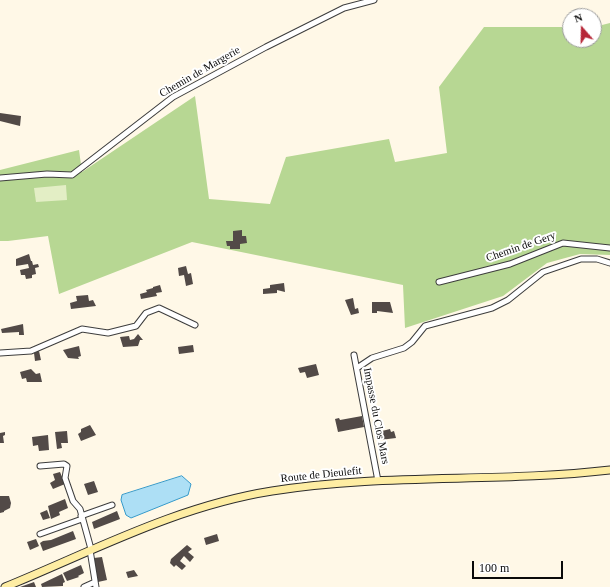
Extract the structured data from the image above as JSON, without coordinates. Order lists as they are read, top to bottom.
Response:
{
  "streets": {
    "main road": ["Route de Dieulefit"],
    "street": ["Chemin de Margerie", "Chemin de Gery", "Impasse du Clos Mars"]
  },
  "crossings": [
    ["Impasse du Clos Mars", "Route de Dieulefit"]
  ],
  "scale_bar": "100 m",
  "north": "top"
}
